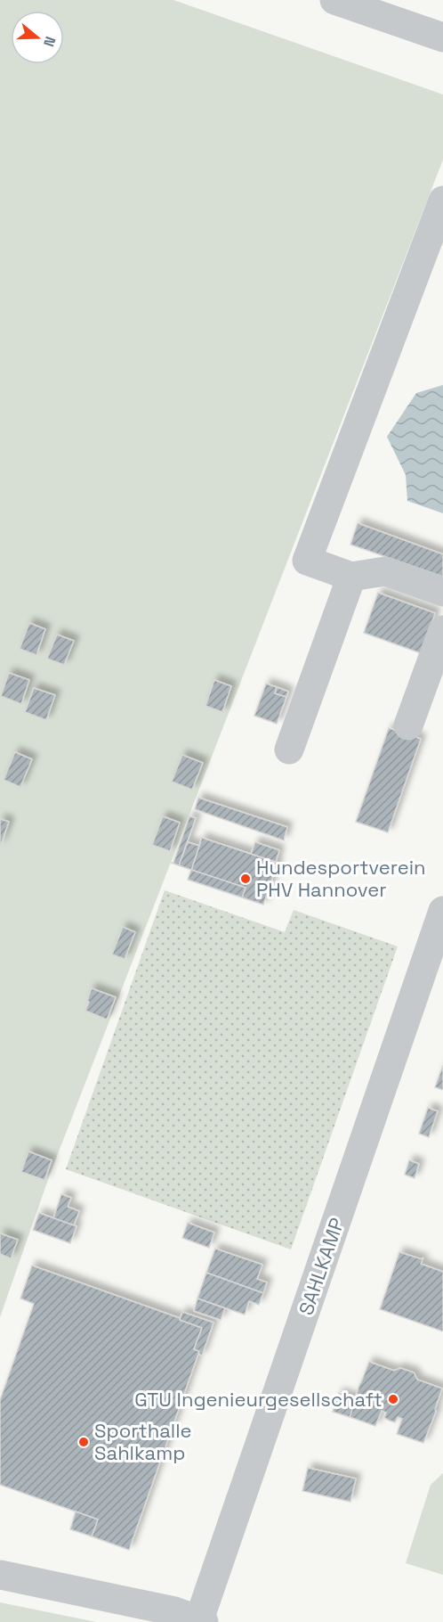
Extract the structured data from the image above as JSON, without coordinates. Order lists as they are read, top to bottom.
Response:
{
  "streets": {
    "street": ["SAHLKAMP"]
  },
  "places": ["Hundesportverein PHV Hannover", "GTU Ingenieurgesellschaft", "Sporthalle Sahlkamp"],
  "north": "right"
}
